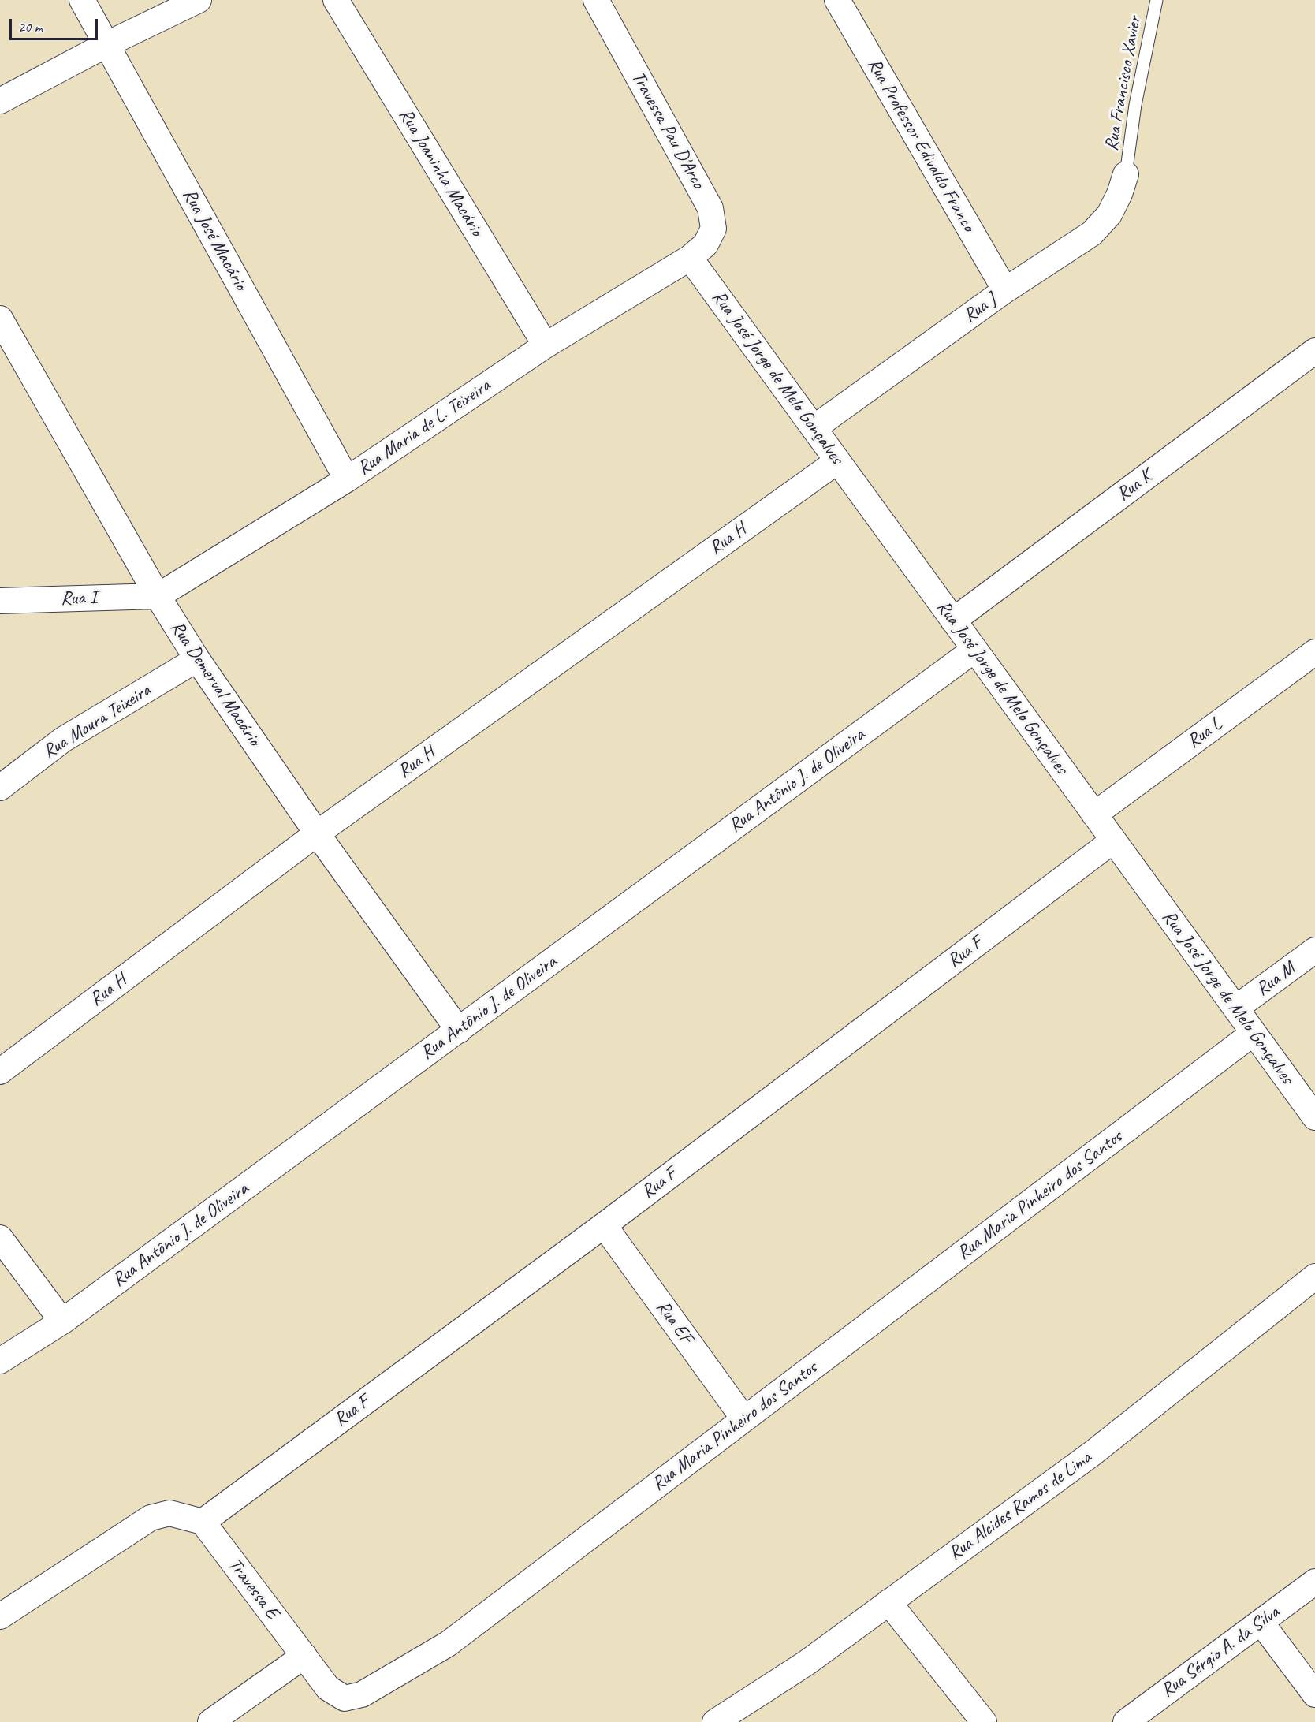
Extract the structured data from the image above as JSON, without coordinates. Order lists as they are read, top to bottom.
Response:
{
  "streets": {
    "street": [
      "Travessa Pau D'Arco",
      "Rua Professor Edivaldo Franco",
      "Rua Joaninha Macário",
      "Rua José Macário",
      "Rua J",
      "Rua José Jorge de Melo Gonçalves",
      "Rua Maria de L. Teixeira",
      "Rua K",
      "Rua H",
      "Rua I",
      "Rua Demerval Macário",
      "Rua Moura Teixeira",
      "Rua L",
      "Rua Antônio J. de Oliveira",
      "Rua F",
      "Rua M",
      "Rua Maria Pinheiro dos Santos",
      "Rua EF",
      "Rua Alcides Ramos de Lima",
      "Travessa E",
      "Rua Sérgio A. da Silva"
    ],
    "lane": ["Rua Francisco Xavier"]
  },
  "crossings": [
    ["Rua Francisco Xavier", "Rua J"],
    ["Travessa Pau D'Arco", "Rua José Jorge de Melo Gonçalves"],
    ["Travessa Pau D'Arco", "Rua Maria de L. Teixeira"],
    ["Rua Professor Edivaldo Franco", "Rua J"],
    ["Rua Joaninha Macário", "Rua Maria de L. Teixeira"],
    ["Rua José Macário", "Rua Maria de L. Teixeira"],
    ["Rua J", "Rua José Jorge de Melo Gonçalves"],
    ["Rua José Jorge de Melo Gonçalves", "Rua Maria de L. Teixeira"],
    ["Rua José Jorge de Melo Gonçalves", "Rua K"],
    ["Rua José Jorge de Melo Gonçalves", "Rua H"],
    ["Rua José Jorge de Melo Gonçalves", "Rua L"],
    ["Rua José Jorge de Melo Gonçalves", "Rua Antônio J. de Oliveira"],
    ["Rua José Jorge de Melo Gonçalves", "Rua F"],
    ["Rua José Jorge de Melo Gonçalves", "Rua M"],
    ["Rua José Jorge de Melo Gonçalves", "Rua Maria Pinheiro dos Santos"],
    ["Rua Maria de L. Teixeira", "Rua I"],
    ["Rua Maria de L. Teixeira", "Rua Demerval Macário"],
    ["Rua H", "Rua Demerval Macário"],
    ["Rua I", "Rua Demerval Macário"],
    ["Rua Demerval Macário", "Rua Moura Teixeira"],
    ["Rua Demerval Macário", "Rua Antônio J. de Oliveira"],
    ["Rua F", "Rua EF"],
    ["Rua F", "Travessa E"],
    ["Rua Maria Pinheiro dos Santos", "Rua EF"],
    ["Rua Maria Pinheiro dos Santos", "Travessa E"]
  ],
  "scale_bar": "20 m"
}
